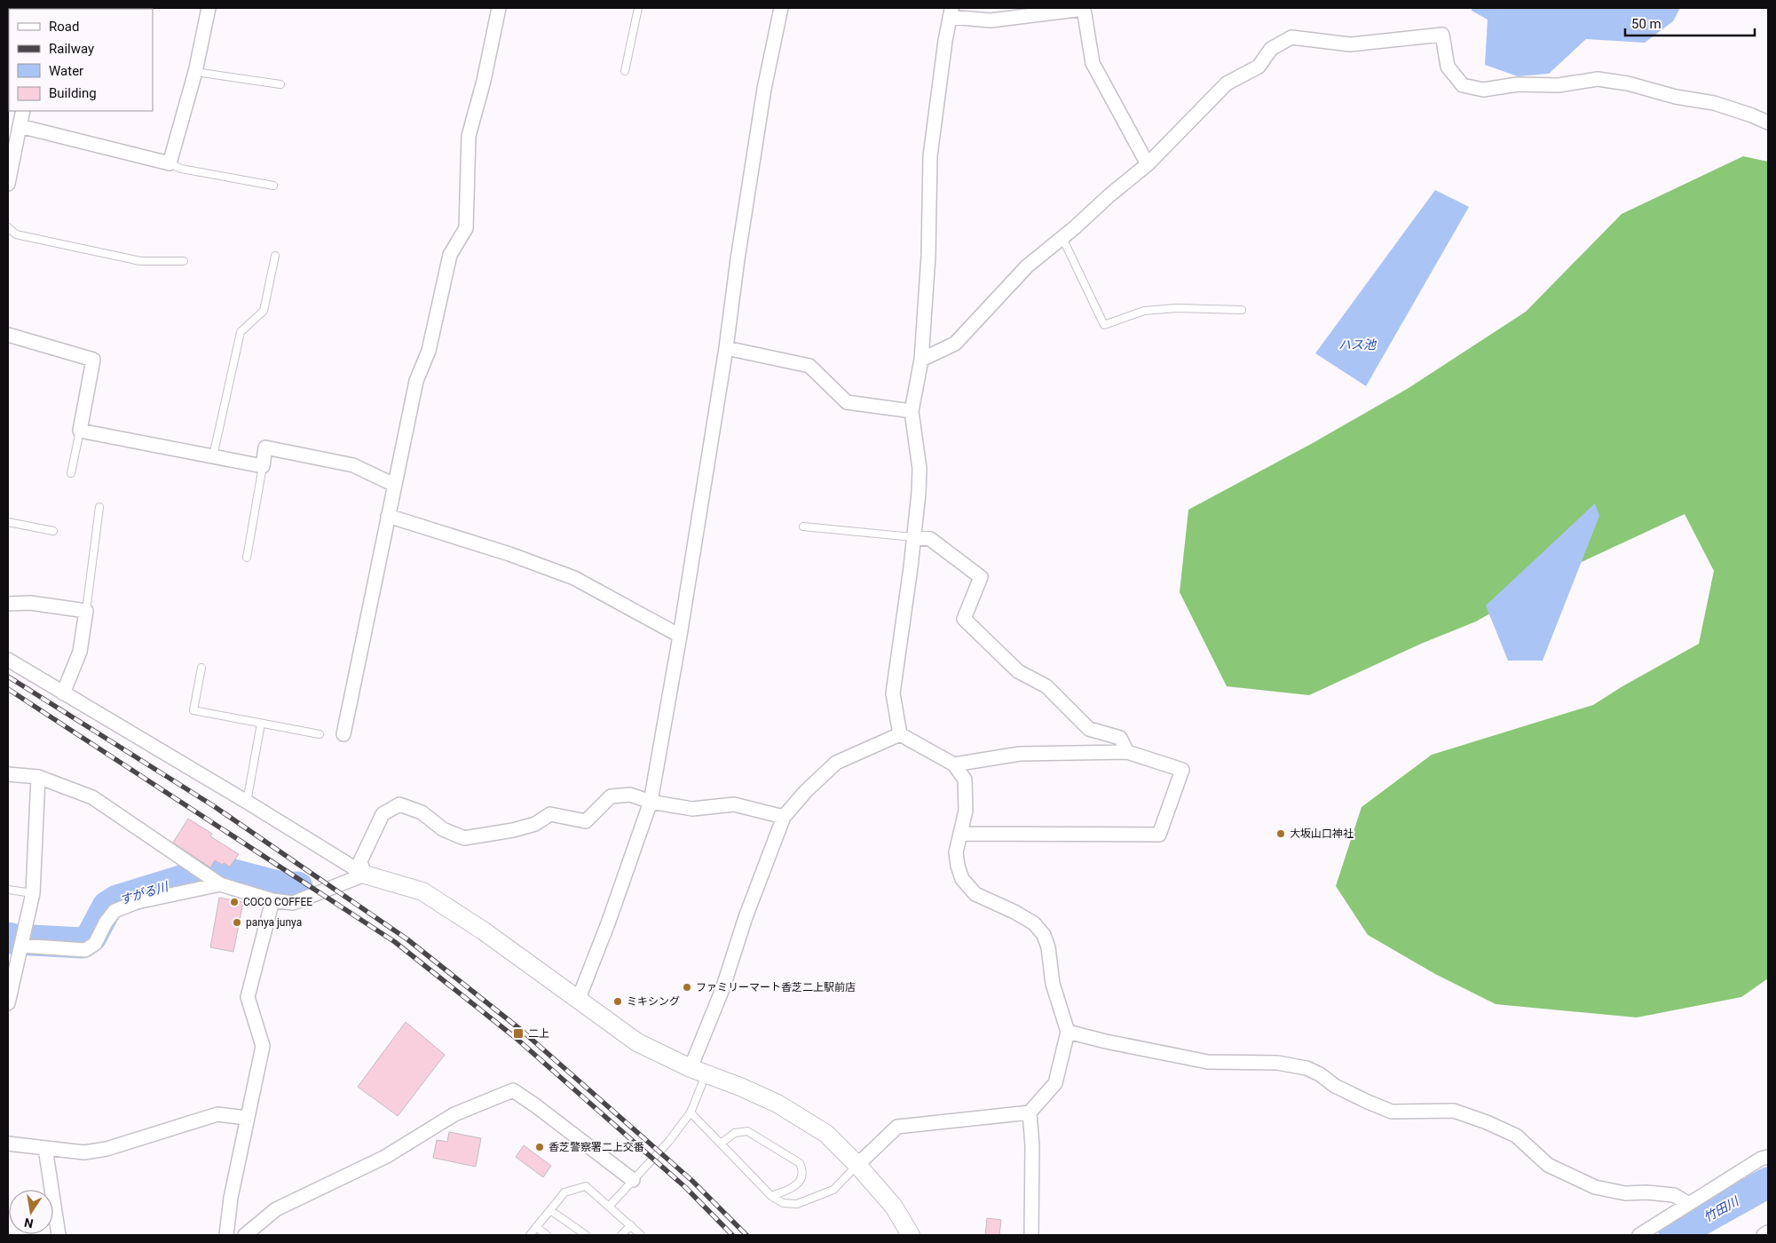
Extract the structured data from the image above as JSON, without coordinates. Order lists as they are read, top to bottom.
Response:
{
  "water": ["ハス池", "すがる川", "竹田川"],
  "places": {
    "other": [
      "大坂山口神社",
      "COCO COFFEE",
      "panya junya",
      "ファミリーマート香芝二上駅前店",
      "ミキシング",
      "香芝警察署二上交番"
    ],
    "transit": ["二上"]
  },
  "legend": [
    "Road",
    "Railway",
    "Water",
    "Building"
  ],
  "scale_bar": "50 m",
  "north": "bottom"
}
